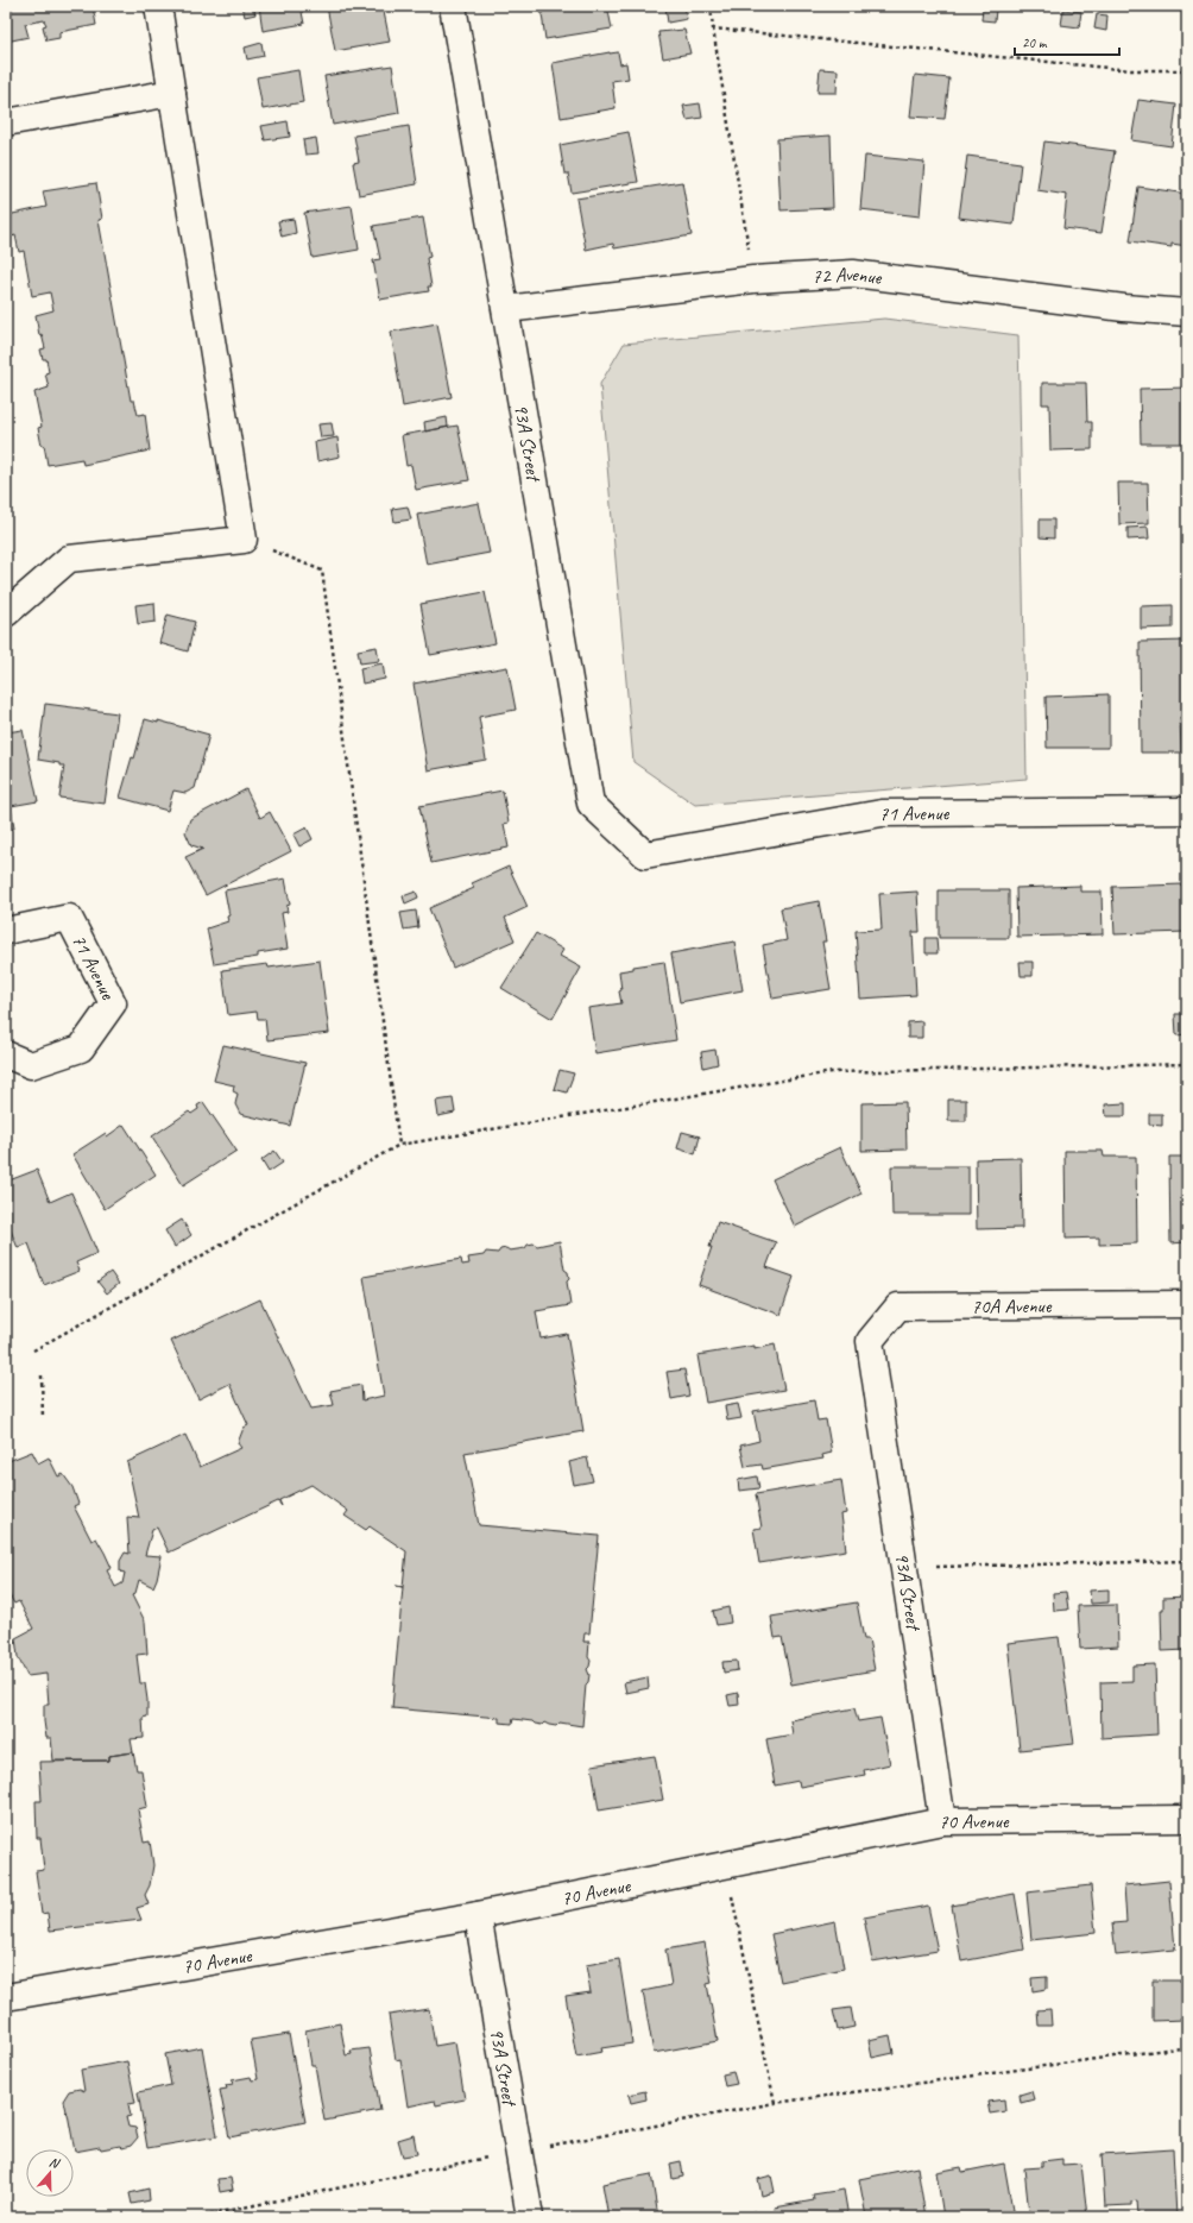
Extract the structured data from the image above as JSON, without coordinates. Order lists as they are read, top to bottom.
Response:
{
  "streets": {
    "street": [
      "72 Avenue",
      "93A Street",
      "71 Avenue",
      "70A Avenue",
      "70 Avenue"
    ]
  },
  "crossings": [
    ["72 Avenue", "93A Street"],
    ["93A Street", "71 Avenue"],
    ["93A Street", "70A Avenue"],
    ["93A Street", "70 Avenue"]
  ],
  "scale_bar": "20 m",
  "north": "top"
}
